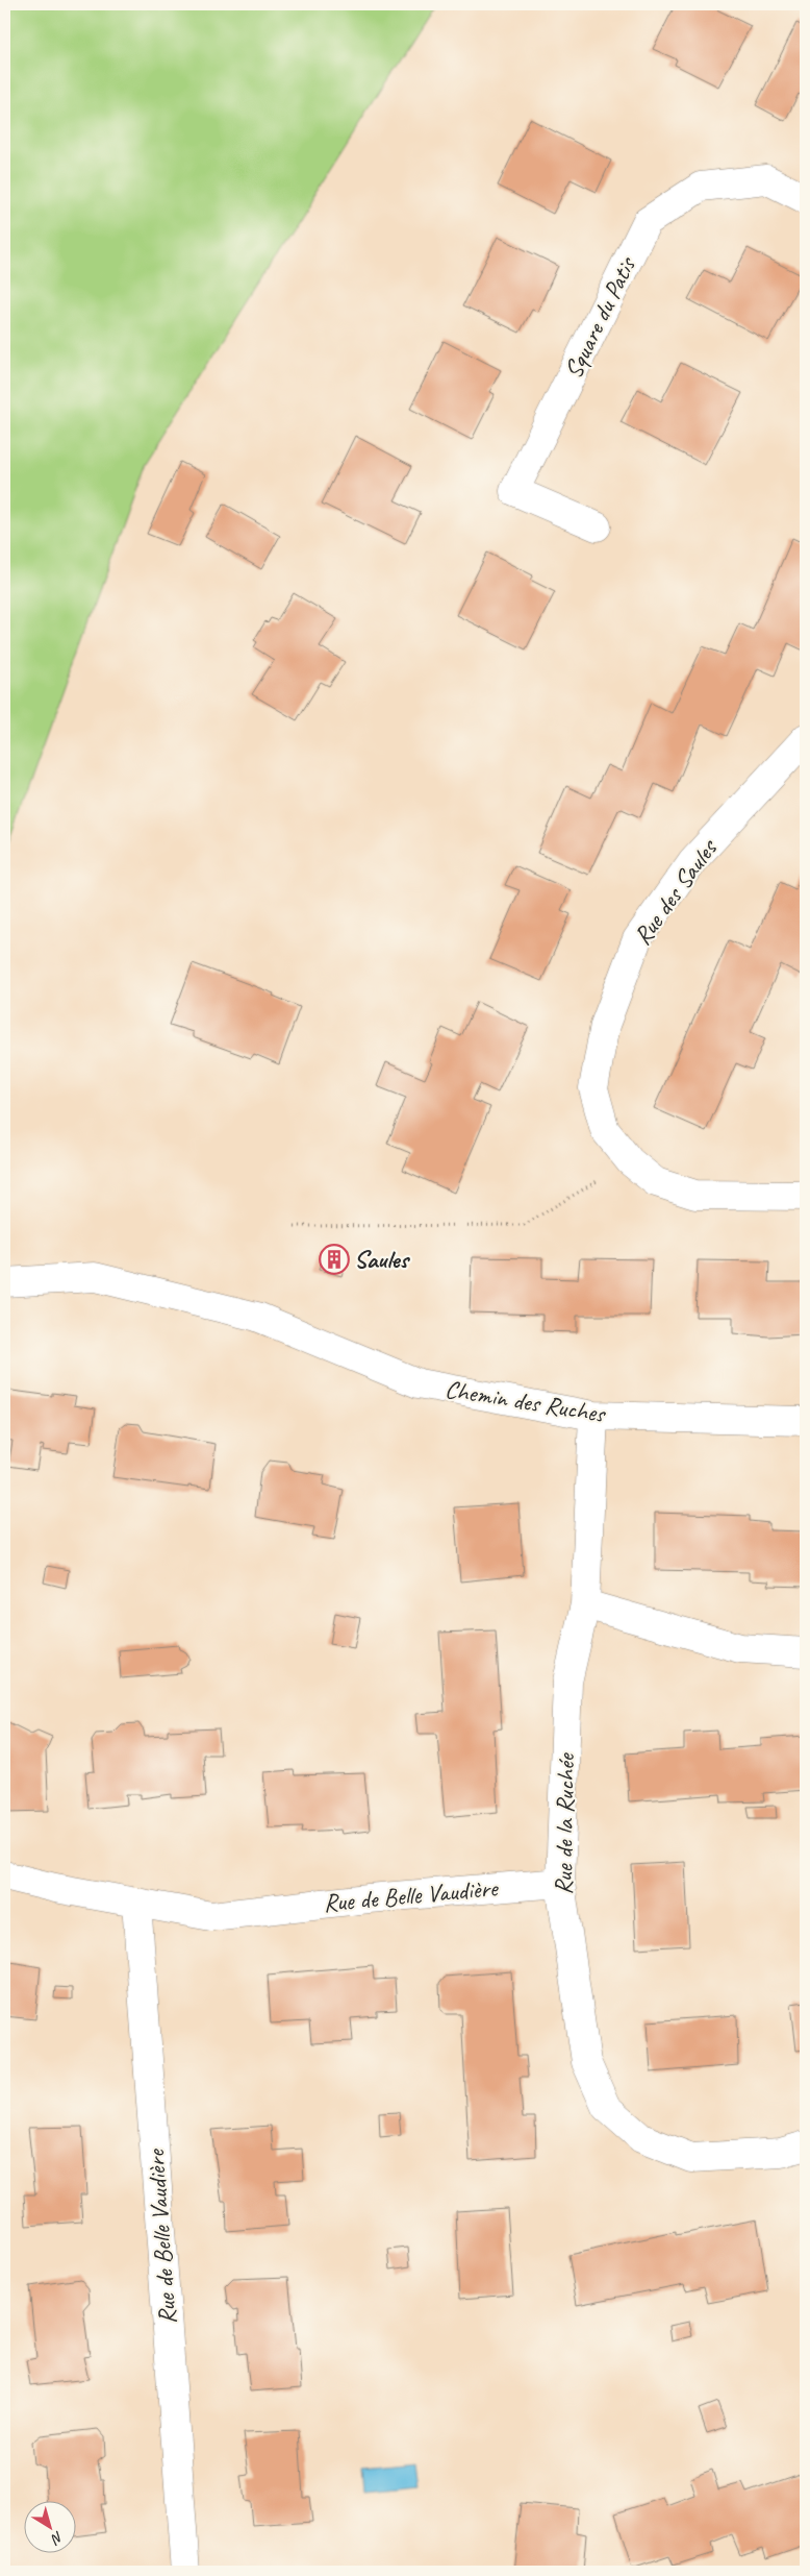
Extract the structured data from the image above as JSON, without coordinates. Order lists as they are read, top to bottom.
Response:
{
  "streets": {
    "street": [
      "Square du Patis",
      "Rue des Saules",
      "Chemin des Ruches",
      "Rue de la Ruchée",
      "Rue de Belle Vaudière"
    ]
  },
  "crossings": [
    ["Chemin des Ruches", "Rue de la Ruchée"],
    ["Rue de la Ruchée", "Rue de Belle Vaudière"]
  ],
  "places": {
    "building": ["Saules"]
  },
  "north": "bottom right"
}
